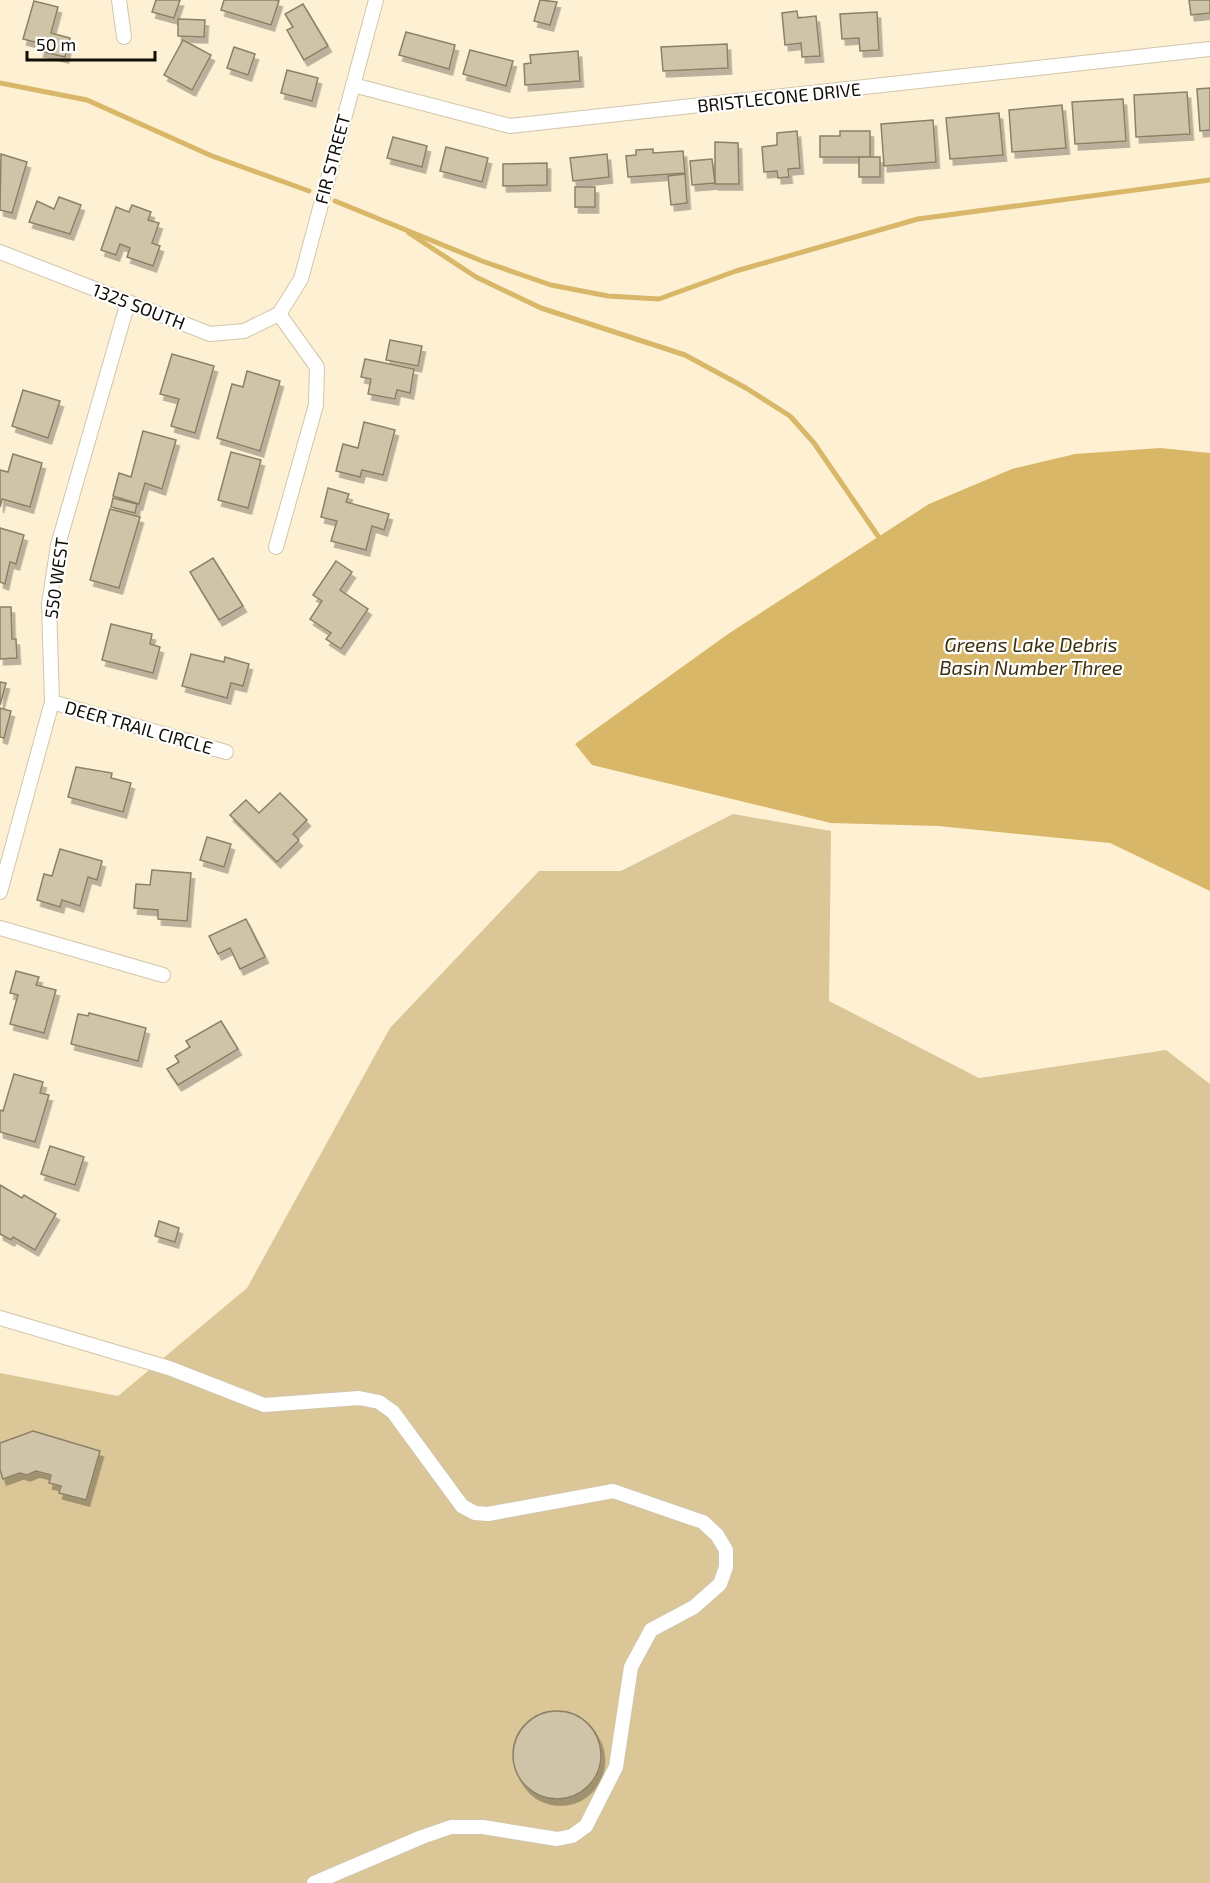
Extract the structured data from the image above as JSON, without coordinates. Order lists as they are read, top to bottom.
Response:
{
  "streets": {
    "street": [
      "BRISTLECONE DRIVE",
      "FIR STREET",
      "1325 SOUTH",
      "550 WEST",
      "DEER TRAIL CIRCLE"
    ]
  },
  "crossings": [
    ["BRISTLECONE DRIVE", "FIR STREET"],
    ["FIR STREET", "1325 SOUTH"],
    ["1325 SOUTH", "550 WEST"],
    ["550 WEST", "DEER TRAIL CIRCLE"]
  ],
  "water": ["Greens Lake Debris Basin Number Three"],
  "scale_bar": "50 m"
}
